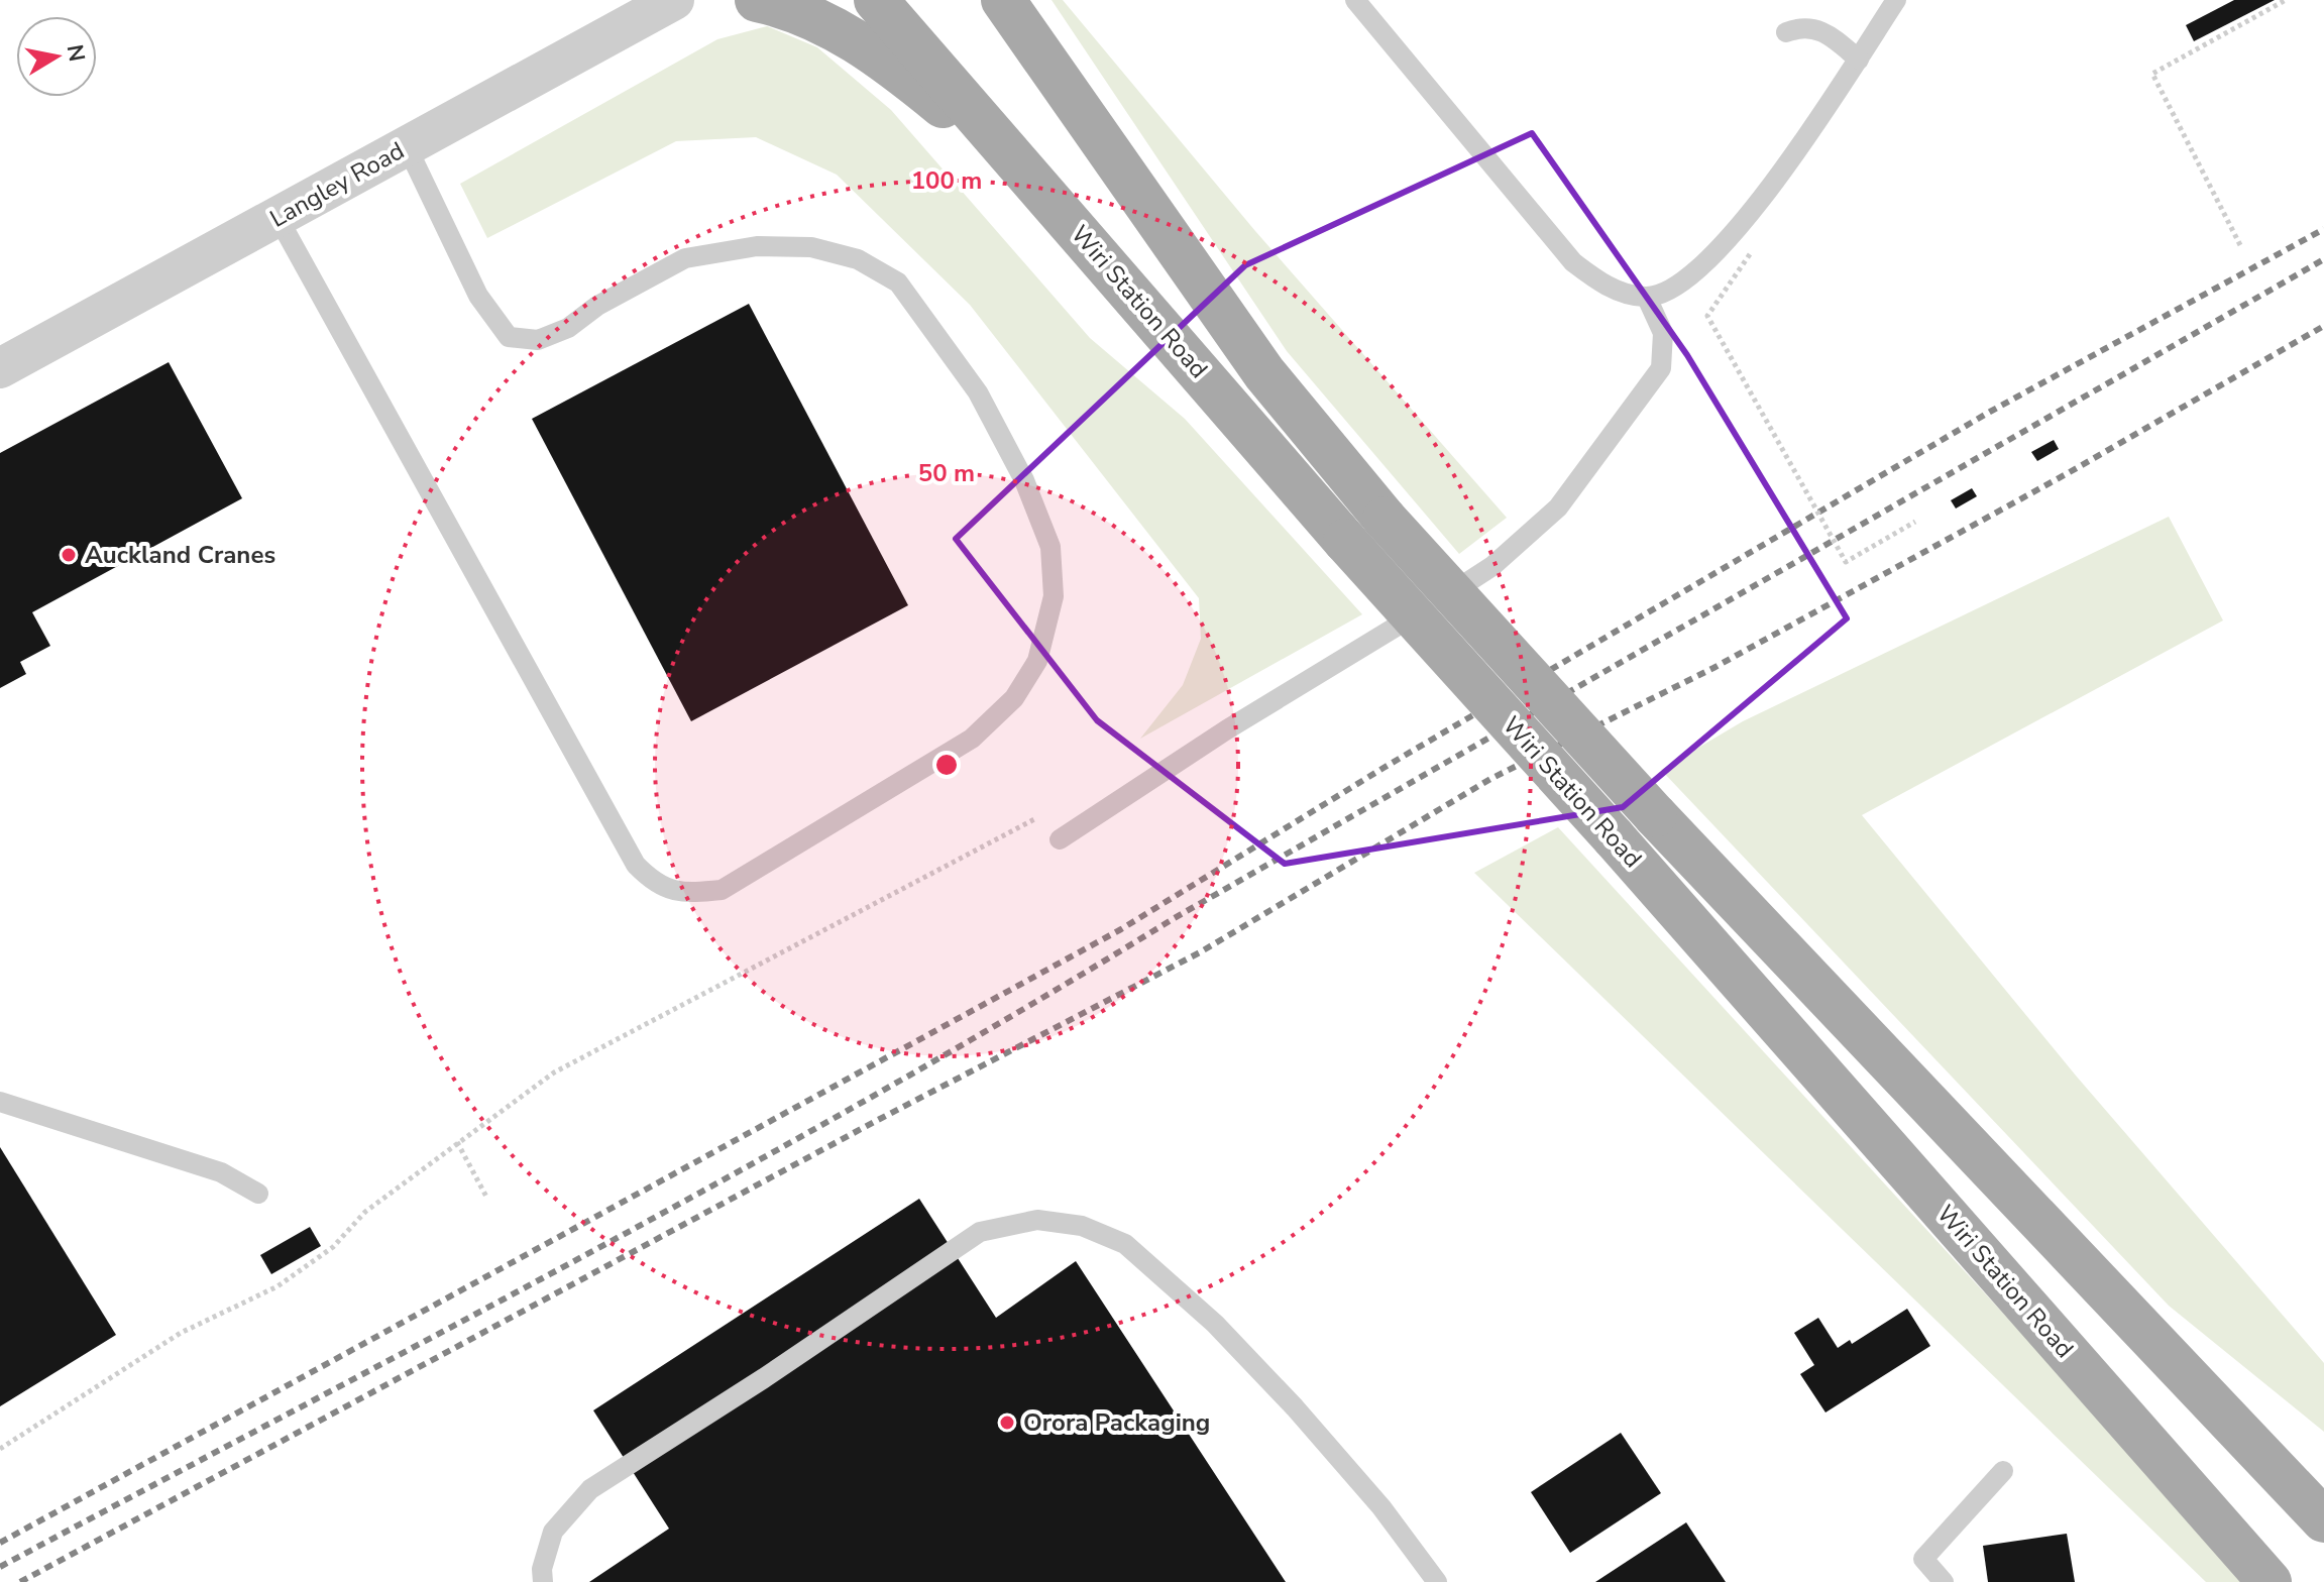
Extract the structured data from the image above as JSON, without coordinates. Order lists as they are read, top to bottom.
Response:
{
  "streets": {
    "main road": ["Wiri Station Road"],
    "street": ["Langley Road"]
  },
  "places": ["Auckland Cranes", "Orora Packaging"],
  "north": "right",
  "rings": ["100 m", "50 m"]
}
